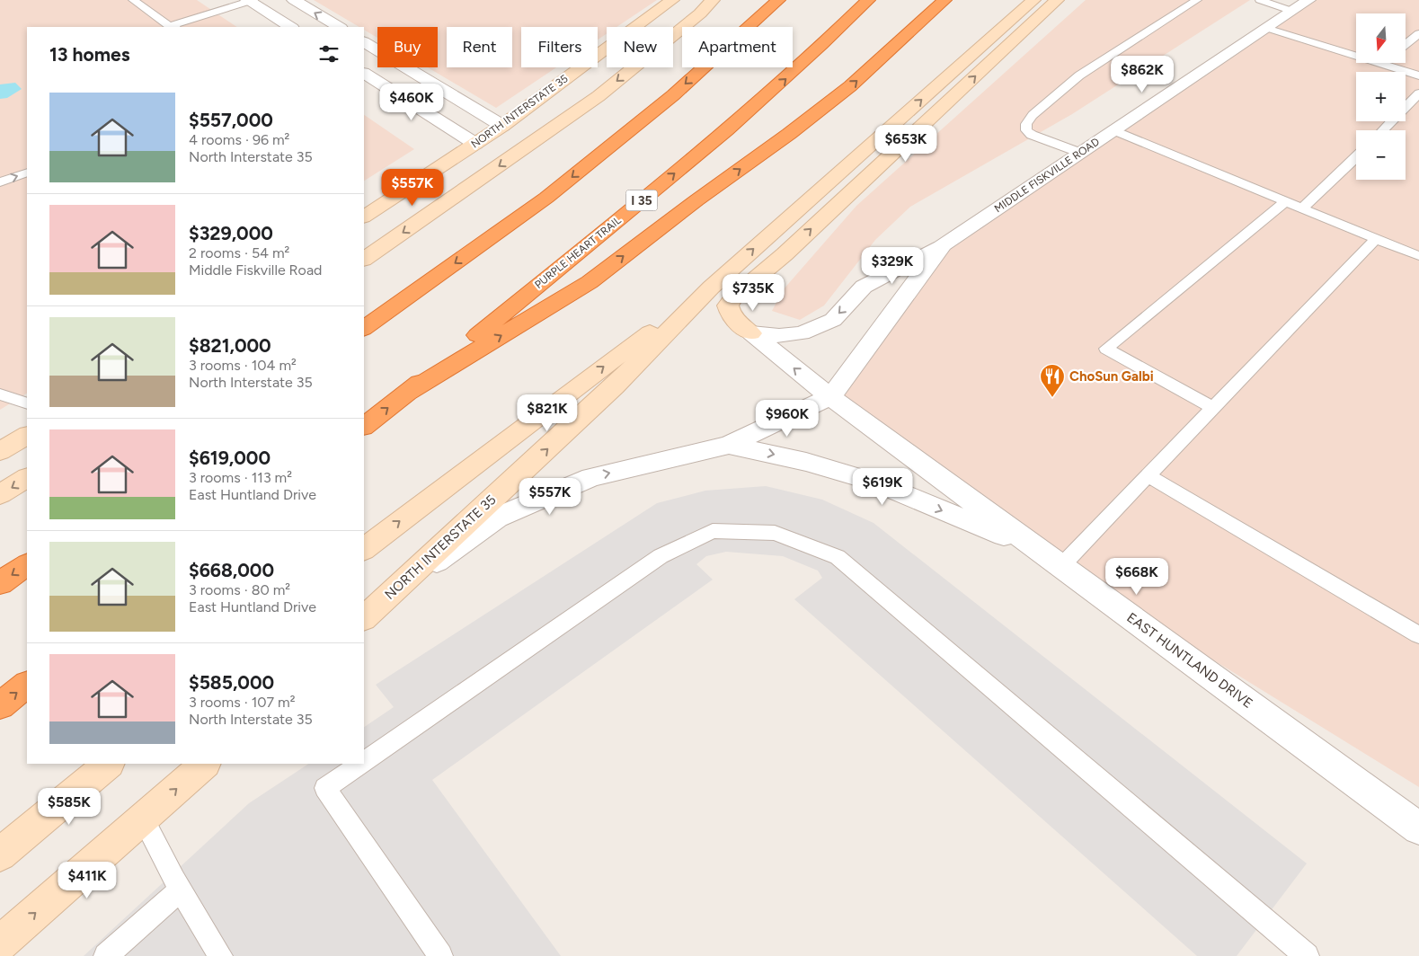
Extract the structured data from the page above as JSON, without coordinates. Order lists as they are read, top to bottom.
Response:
{
  "streets": {
    "highway": ["I 35", "PURPLE HEART TRAIL"],
    "main road": ["NORTH INTERSTATE 35"],
    "street": ["MIDDLE FISKVILLE ROAD", "EAST HUNTLAND DRIVE"]
  },
  "crossings": [
    ["MIDDLE FISKVILLE ROAD", "EAST HUNTLAND DRIVE"]
  ],
  "places": {
    "restaurant": ["ChoSun Galbi"]
  },
  "north": "bottom",
  "page": {
    "map_buttons": ["+", "−"],
    "chip": [
      "Buy",
      "Rent",
      "Filters",
      "New",
      "Apartment"
    ],
    "heading": "13 homes",
    "price": [
      "$862K",
      "$460K",
      "$653K",
      "$557K",
      "$329K",
      "$735K",
      "$821K",
      "$960K",
      "$619K",
      "$557K",
      "$668K",
      "$585K",
      "$411K"
    ],
    "list": [
      {
        "name": "$557,000",
        "note": "4 rooms · 96 m² · North Interstate 35"
      },
      {
        "name": "$329,000",
        "note": "2 rooms · 54 m² · Middle Fiskville Road"
      },
      {
        "name": "$821,000",
        "note": "3 rooms · 104 m² · North Interstate 35"
      },
      {
        "name": "$619,000",
        "note": "3 rooms · 113 m² · East Huntland Drive"
      },
      {
        "name": "$668,000",
        "note": "3 rooms · 80 m² · East Huntland Drive"
      },
      {
        "name": "$585,000",
        "note": "3 rooms · 107 m² · North Interstate 35"
      }
    ]
  }
}
